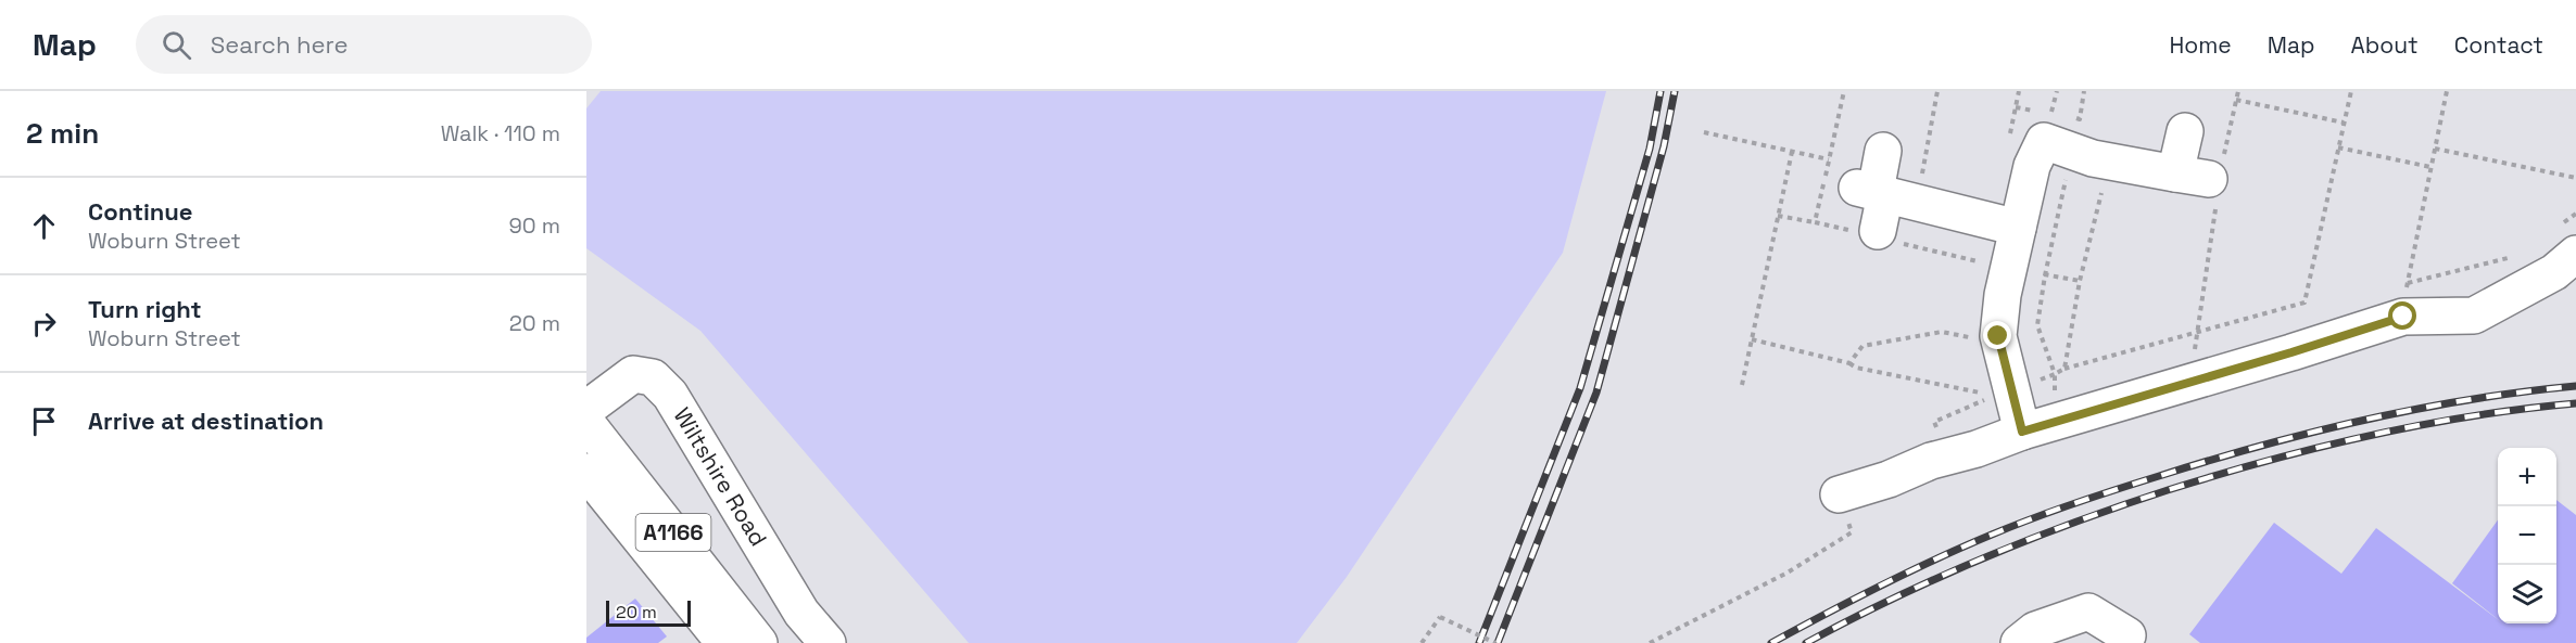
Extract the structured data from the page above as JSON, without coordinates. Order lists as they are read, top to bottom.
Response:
{
  "streets": {
    "street": ["Wiltshire Road", "A1166"]
  },
  "scale_bar": "20 m",
  "page": {
    "header": "Map",
    "search": "Search here",
    "nav": [
      "Home",
      "Map",
      "About",
      "Contact"
    ],
    "heading": ["2 min", "Walk · 110 m"],
    "list": [
      ["Continue", "Woburn Street", "90 m"],
      ["Turn right", "Woburn Street", "20 m"],
      "Arrive at destination"
    ],
    "map_buttons": ["+", "−"],
    "scale": "20 m"
  }
}
